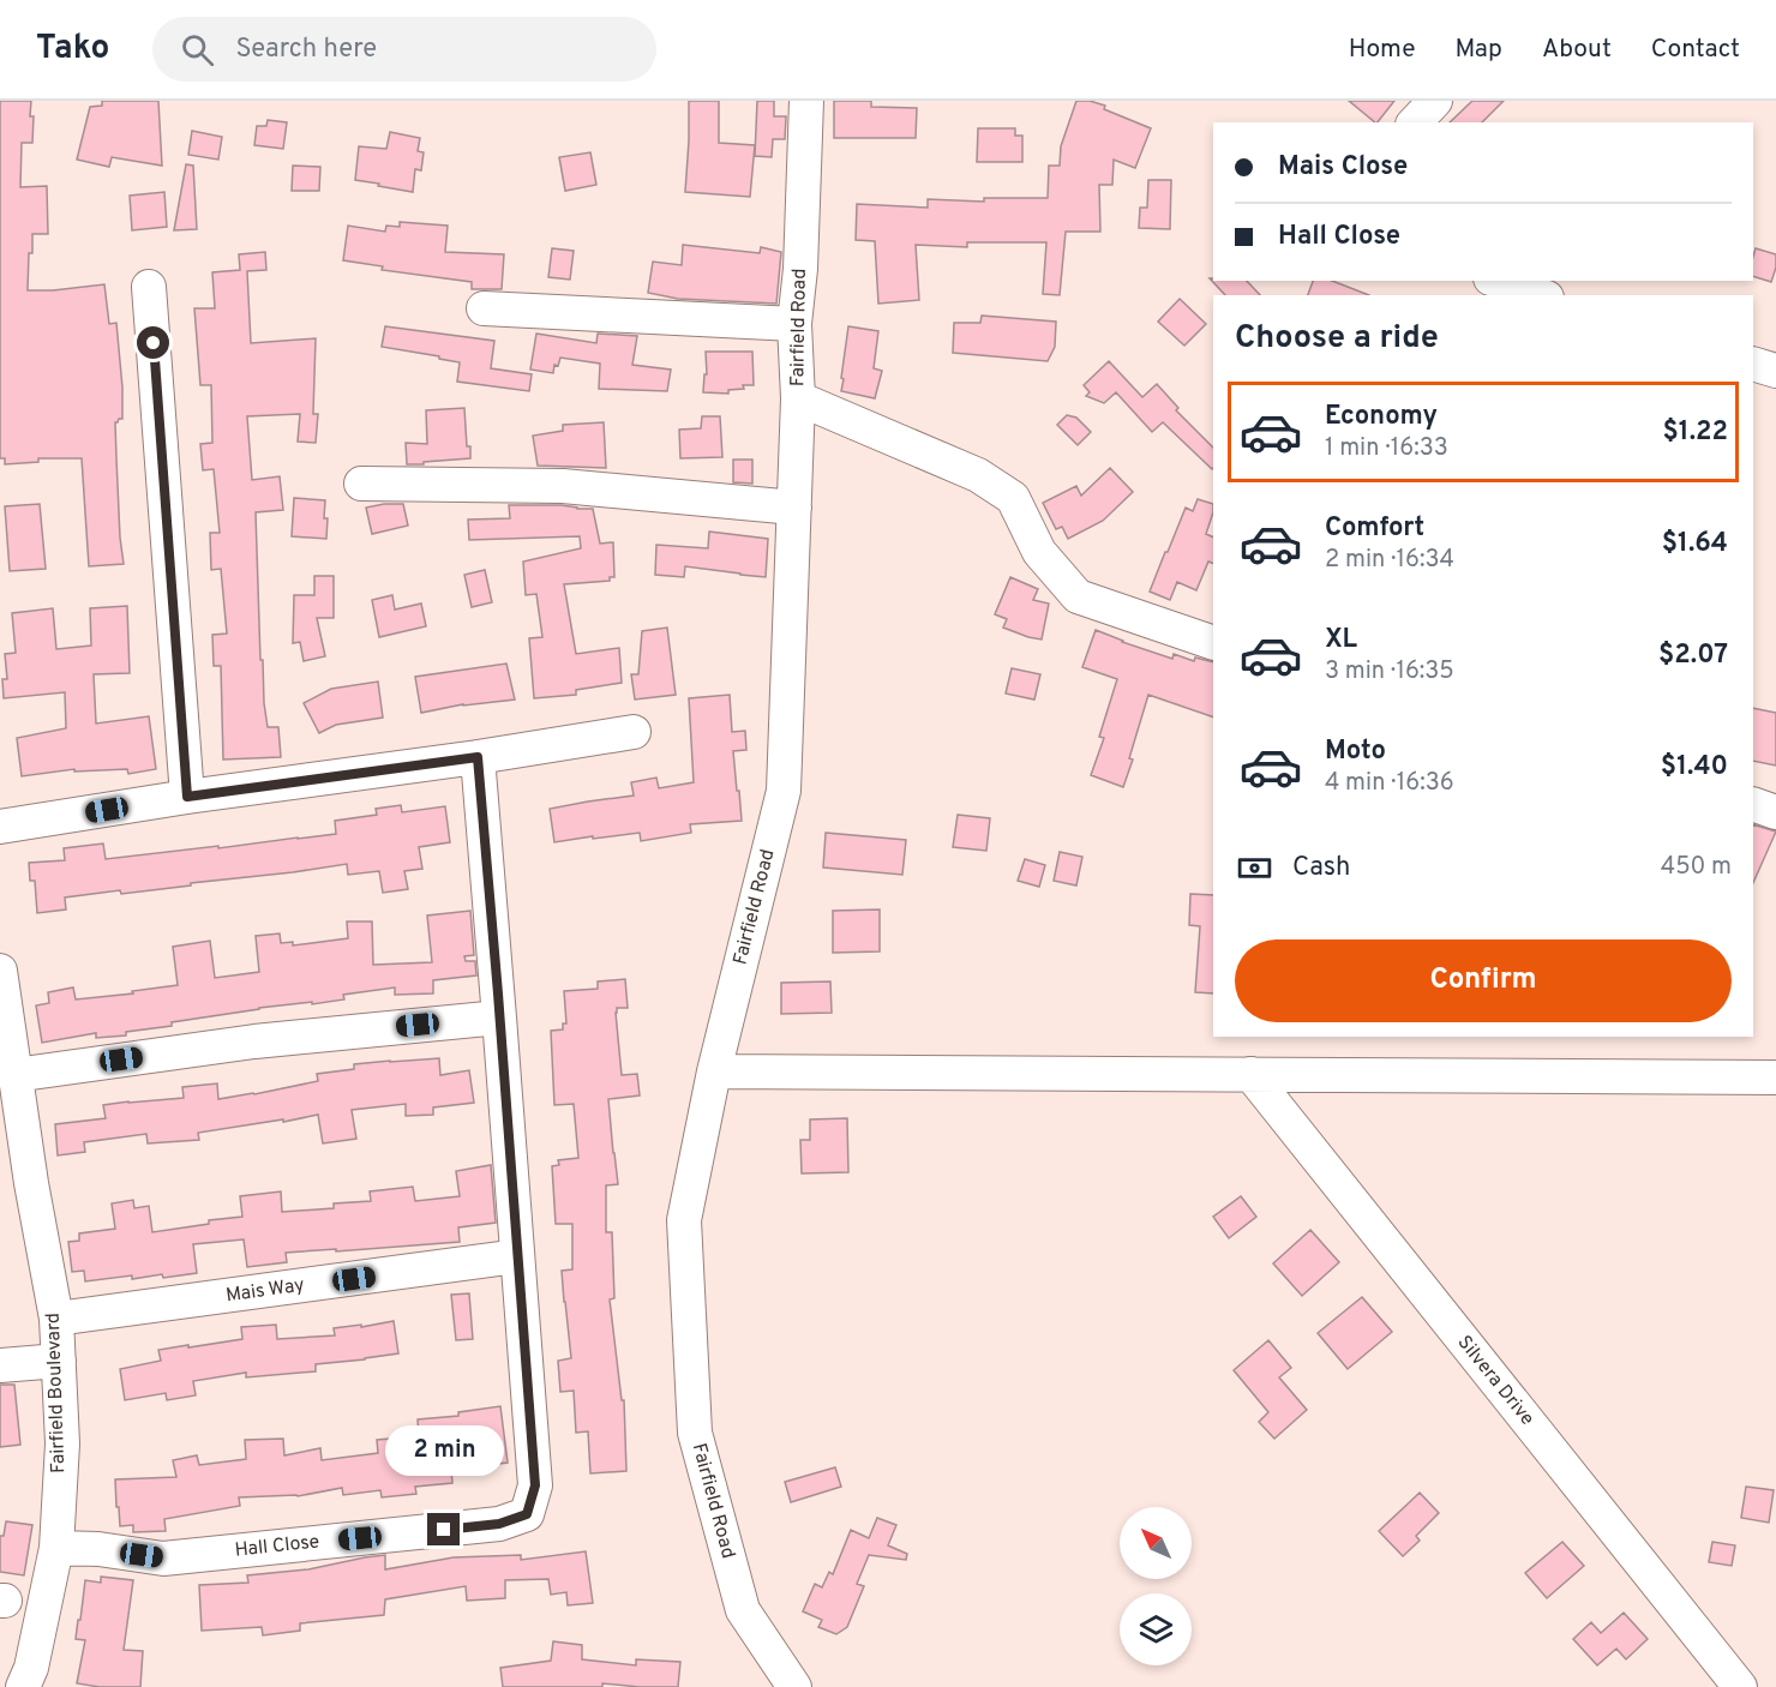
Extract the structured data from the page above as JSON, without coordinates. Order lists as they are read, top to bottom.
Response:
{
  "streets": {
    "street": [
      "Fairfield Road",
      "Mais Way",
      "Silvera Drive",
      "Fairfield Boulevard",
      "Hall Close"
    ]
  },
  "crossings": [
    ["Mais Way", "Fairfield Boulevard"],
    ["Mais Way", "Hall Close"],
    ["Fairfield Boulevard", "Hall Close"]
  ],
  "north": "top left",
  "page": {
    "header": "Tako",
    "search": "Search here",
    "nav": [
      "Home",
      "Map",
      "About",
      "Contact"
    ],
    "banner": ["Mais Close", "Hall Close"],
    "heading": "Choose a ride",
    "list": [
      {
        "name": "Economy",
        "note": "1 min · 16:33",
        "value": "$1.22"
      },
      {
        "name": "Comfort",
        "note": "2 min · 16:34",
        "value": "$1.64"
      },
      {
        "name": "XL",
        "note": "3 min · 16:35",
        "value": "$2.07"
      },
      {
        "name": "Moto",
        "note": "4 min · 16:36",
        "value": "$1.40"
      }
    ],
    "pay": ["Cash", "450 m"],
    "buttons": "Confirm",
    "bubble": "2 min"
  }
}
